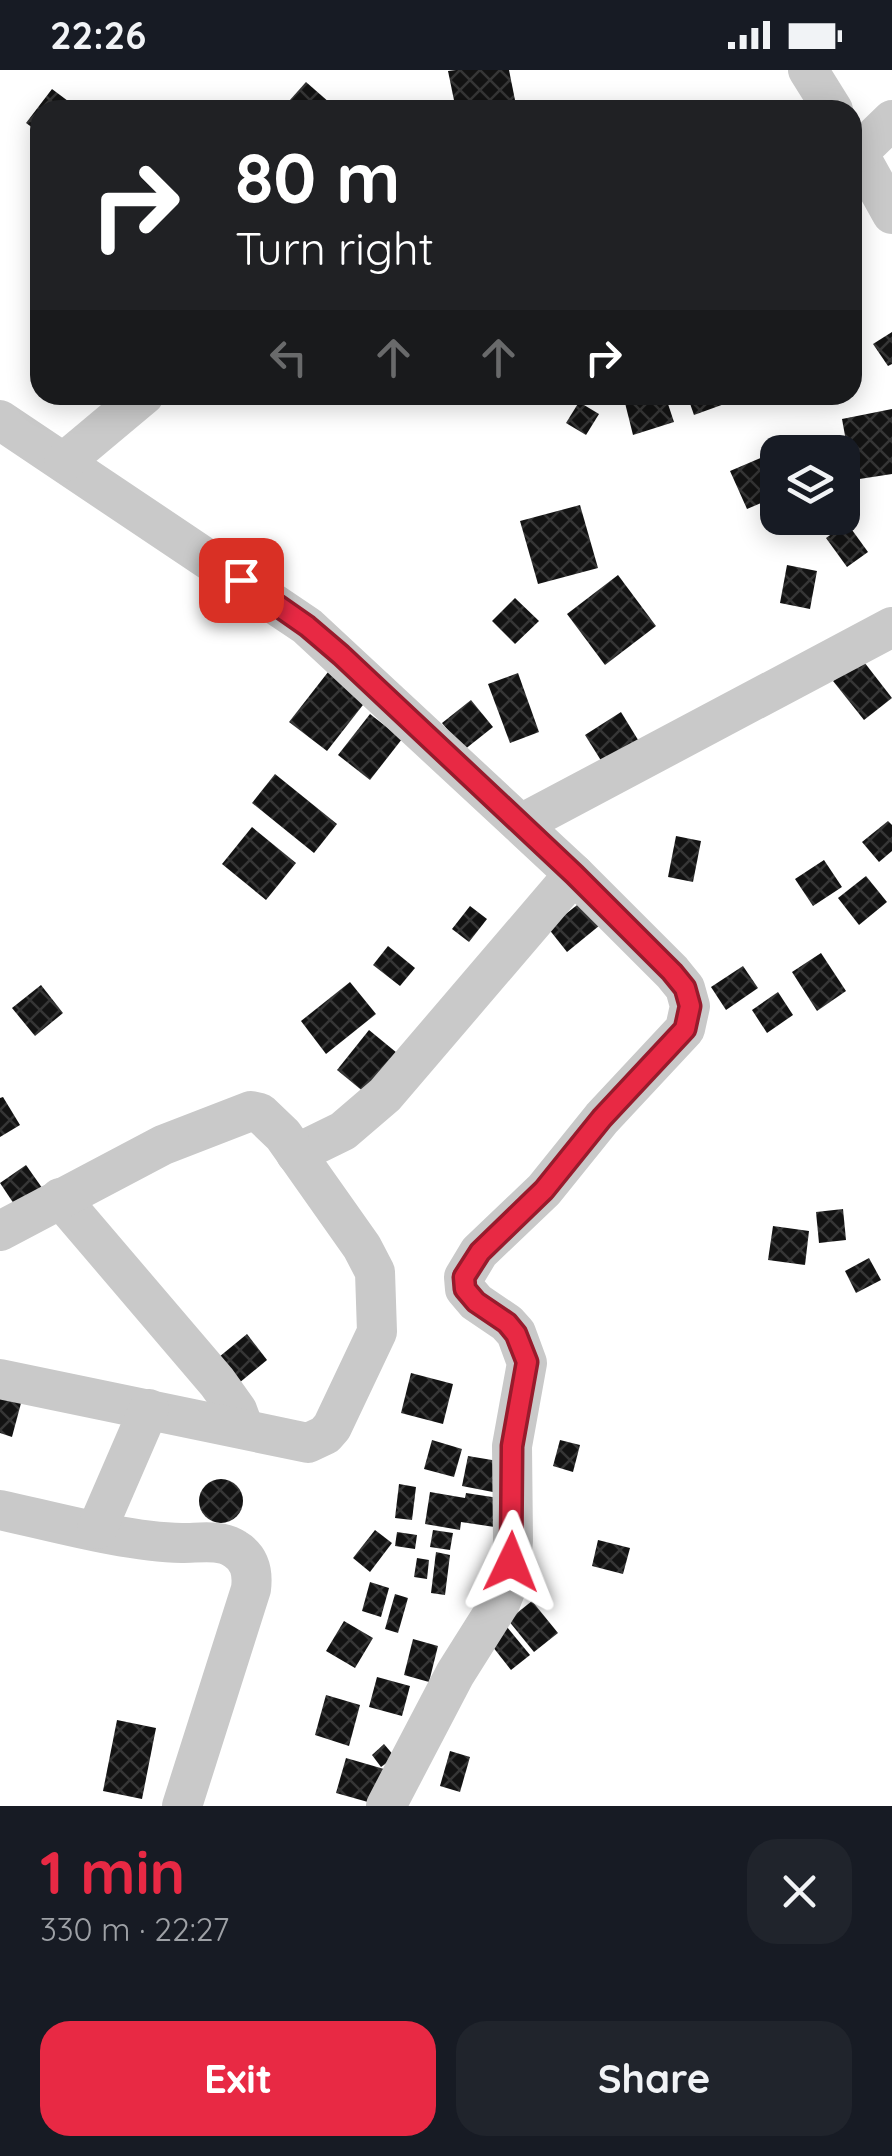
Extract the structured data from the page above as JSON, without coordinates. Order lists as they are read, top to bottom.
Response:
{
  "page": {
    "status": "22:26",
    "turn": ["80 m", "Turn right"],
    "heading": ["1 min", "330 m · 22:27"],
    "buttons": ["Exit", "Share"]
  }
}
